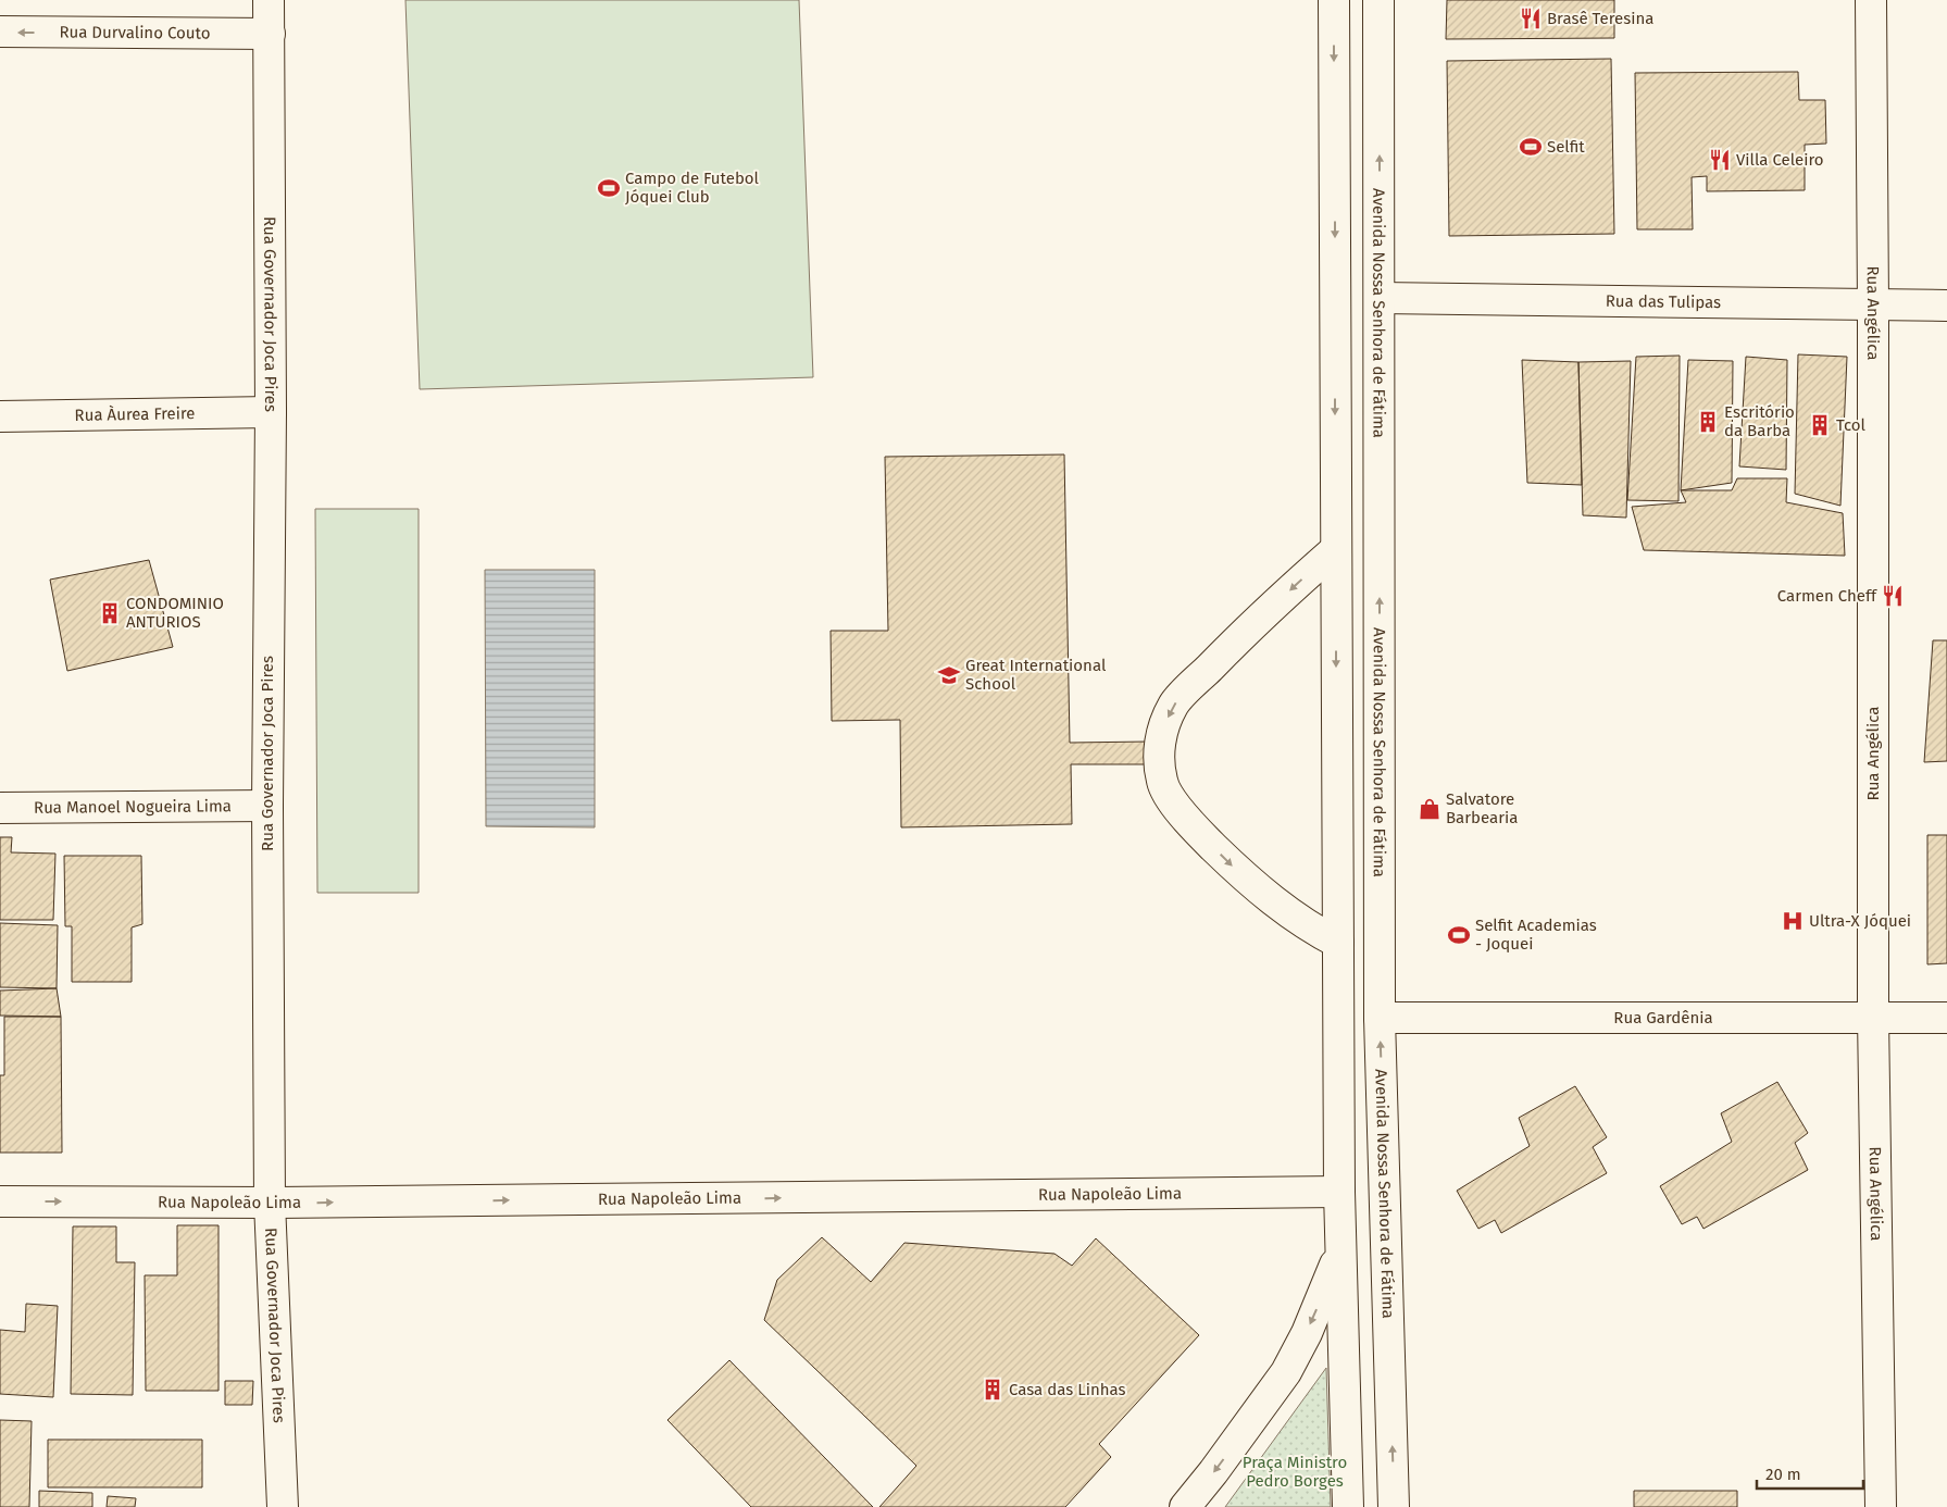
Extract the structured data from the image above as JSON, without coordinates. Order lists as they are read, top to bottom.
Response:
{
  "streets": {
    "street": [
      "Rua Durvalino Couto",
      "Rua das Tulipas",
      "Rua Governador Joca Pires",
      "Avenida Nossa Senhora de Fátima",
      "Rua Angélica",
      "Rua Àurea Freire",
      "Rua Manoel Nogueira Lima",
      "Rua Gardênia",
      "Rua Napoleão Lima"
    ]
  },
  "crossings": [
    ["Rua Durvalino Couto", "Rua Governador Joca Pires"],
    ["Rua das Tulipas", "Avenida Nossa Senhora de Fátima"],
    ["Rua das Tulipas", "Rua Angélica"],
    ["Rua Governador Joca Pires", "Rua Àurea Freire"],
    ["Rua Governador Joca Pires", "Rua Manoel Nogueira Lima"],
    ["Rua Governador Joca Pires", "Rua Napoleão Lima"],
    ["Avenida Nossa Senhora de Fátima", "Rua Gardênia"],
    ["Rua Angélica", "Rua Gardênia"]
  ],
  "one_way": ["Rua Durvalino Couto", "Rua Napoleão Lima"],
  "parks": ["Praça Ministro Pedro Borges"],
  "places": {
    "restaurant": ["Brasê Teresina", "Villa Celeiro", "Carmen Cheff"],
    "sports": ["Selfit", "Campo de Futebol Jóquei Club", "Selfit Academias - Joquei"],
    "building": [
      "Escritório da Barba",
      "Tcol",
      "CONDOMINIO ANTURIOS",
      "Casa das Linhas"
    ],
    "school or university": ["Great International School"],
    "shop": ["Salvatore Barbearia"],
    "hospital": ["Ultra-X Jóquei"]
  },
  "scale_bar": "20 m"
}
